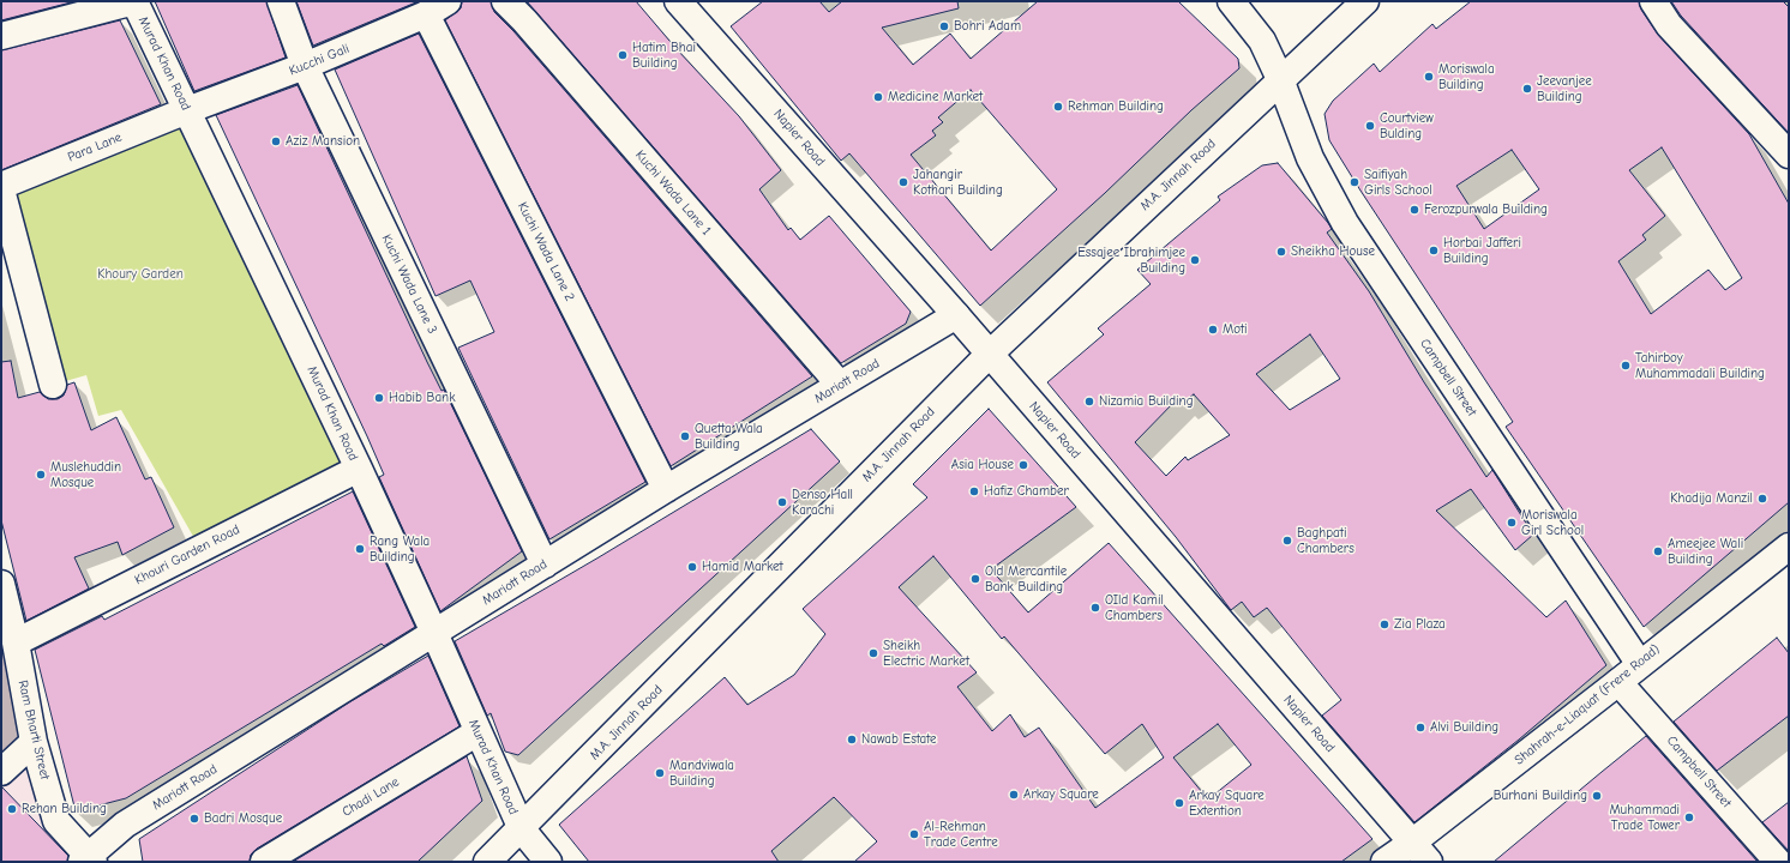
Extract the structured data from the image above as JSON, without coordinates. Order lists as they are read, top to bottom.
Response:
{
  "streets": {
    "main road": [
      "Kucchi Gali",
      "Murad Khan Road",
      "Napier Road",
      "Para Lane",
      "M.A. Jinnah Road",
      "Kuchi Wada Lane 1",
      "Kuchi Wada Lane 2",
      "Kuchi Wada Lane 3",
      "Campbell Street",
      "Mariott Road",
      "Khouri Garden Road",
      "Shahrah-e-Liaquat (Frere Road)",
      "Ram Bharti Street",
      "Chadi Lane"
    ]
  },
  "crossings": [
    ["Kucchi Gali", "Murad Khan Road"],
    ["Kucchi Gali", "Para Lane"],
    ["Kucchi Gali", "Kuchi Wada Lane 2"],
    ["Kucchi Gali", "Kuchi Wada Lane 3"],
    ["Murad Khan Road", "Para Lane"],
    ["Murad Khan Road", "M.A. Jinnah Road"],
    ["Murad Khan Road", "Mariott Road"],
    ["Murad Khan Road", "Khouri Garden Road"],
    ["Murad Khan Road", "Chadi Lane"],
    ["Napier Road", "M.A. Jinnah Road"],
    ["Napier Road", "Mariott Road"],
    ["Napier Road", "Shahrah-e-Liaquat (Frere Road)"],
    ["M.A. Jinnah Road", "Campbell Street"],
    ["Kuchi Wada Lane 1", "Mariott Road"],
    ["Kuchi Wada Lane 2", "Mariott Road"],
    ["Kuchi Wada Lane 3", "Mariott Road"],
    ["Campbell Street", "Shahrah-e-Liaquat (Frere Road)"],
    ["Mariott Road", "Ram Bharti Street"],
    ["Khouri Garden Road", "Ram Bharti Street"]
  ],
  "parks": ["Khoury Garden"],
  "places": [
    "Bohri Adam",
    "Hatim Bhai Building",
    "Moriswala Building",
    "Jeevanjee Building",
    "Medicine Market",
    "Rehman Building",
    "Courtview Bulding",
    "Aziz Mansion",
    "Jahangir Kothari Building",
    "Saifiyah Girls School",
    "Ferozpurwala Building",
    "Horbai Jafferi Building",
    "Sheikha House",
    "Essajee Ibrahimjee Building",
    "Moti",
    "Tahirboy Muhammadali Building",
    "Habib Bank",
    "Nizamia Building",
    "Quetta Wala Building",
    "Asia House",
    "Muslehuddin Mosque",
    "Hafiz Chamber",
    "Khadija Manzil",
    "Denso Hall Karachi",
    "Moriswala Girl School",
    "Baghpati Chambers",
    "Rang Wala Building",
    "Ameejee Wali Building",
    "Hamid Market",
    "Old Mercantile Bank Building",
    "OIld Kamil Chambers",
    "Zia Plaza",
    "Sheikh Electric Market",
    "Alvi Building",
    "Nawab Estate",
    "Mandviwala Building",
    "Arkay Square",
    "Burhani Building",
    "Arkay Square Extention",
    "Rehan Building",
    "Muhammadi Trade Tower",
    "Badri Mosque",
    "Al-Rehman Trade Centre"
  ]
}
